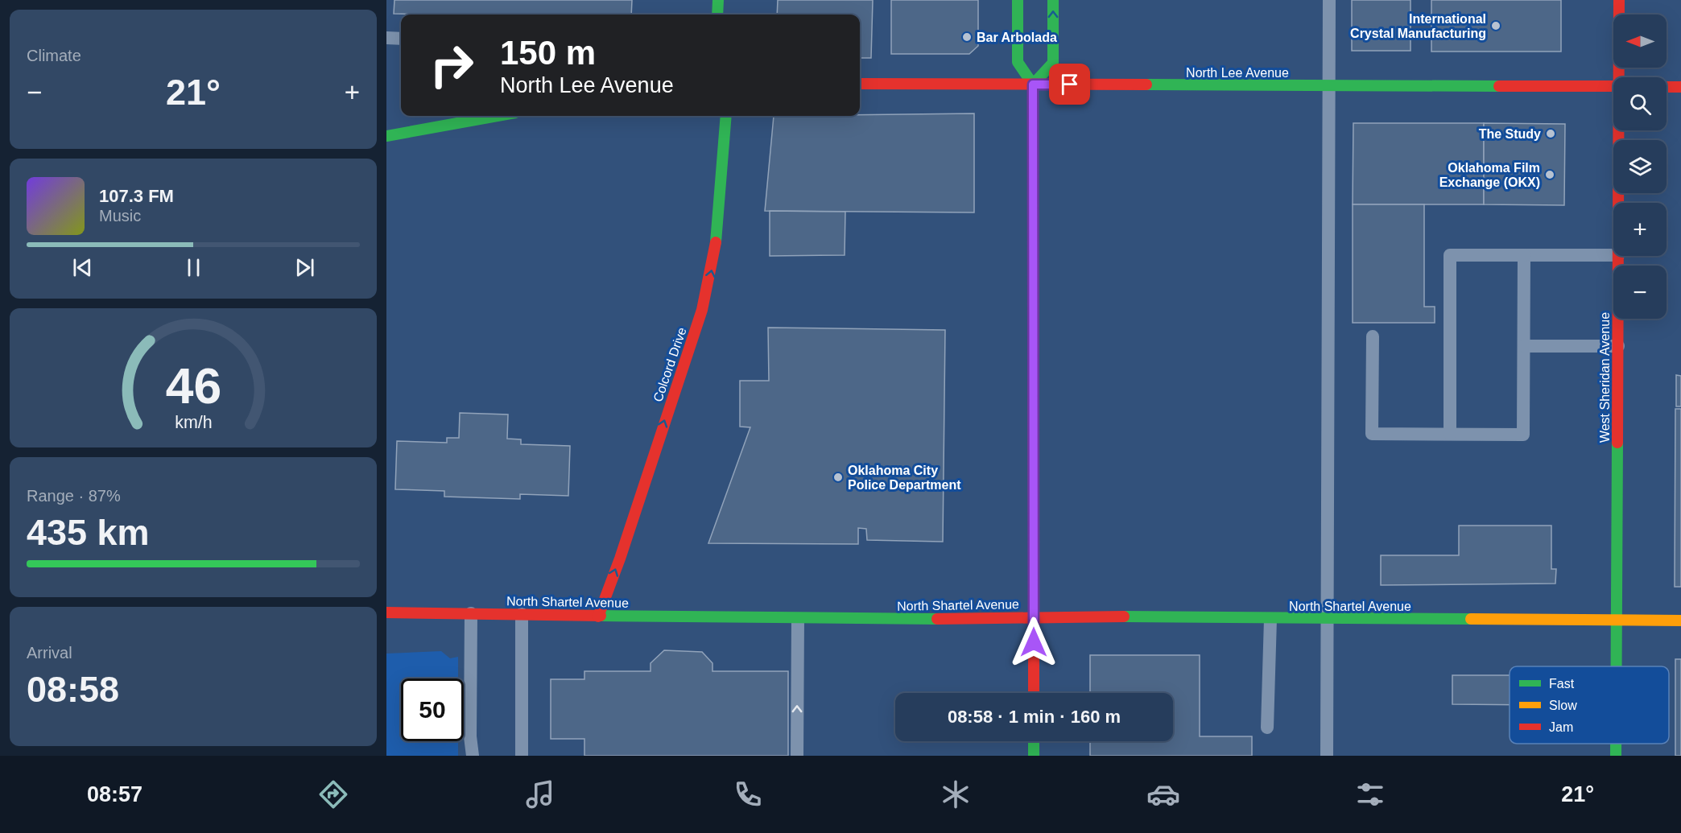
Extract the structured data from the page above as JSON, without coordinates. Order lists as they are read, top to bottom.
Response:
{
  "streets": {
    "main road": [
      "North Lee Avenue",
      "Colcord Drive",
      "West Sheridan Avenue",
      "North Shartel Avenue"
    ]
  },
  "crossings": [
    ["Colcord Drive", "North Shartel Avenue"],
    ["West Sheridan Avenue", "North Shartel Avenue"]
  ],
  "one_way": ["Colcord Drive"],
  "places": [
    "International Crystal Manufacturing",
    "Bar Arbolada",
    "The Study",
    "Oklahoma Film Exchange (OKX)",
    "Oklahoma City Police Department"
  ],
  "legend": ["Fast", "Slow", "Jam"],
  "north": "left",
  "page": {
    "tile": [
      "Climate",
      ["Range · 87%", "435 km"],
      ["Arrival", "08:58"]
    ],
    "map_buttons": ["+", "−"],
    "turn": ["150 m", "North Lee Avenue"],
    "heat": ["−", "21°", "+"],
    "song": ["107.3 FM", "Music"],
    "limit": "50",
    "trip": "08:58 · 1 min · 160 m",
    "tabs": ["08:57", "21°"],
    "gauge": ["46", "km/h"]
  }
}
